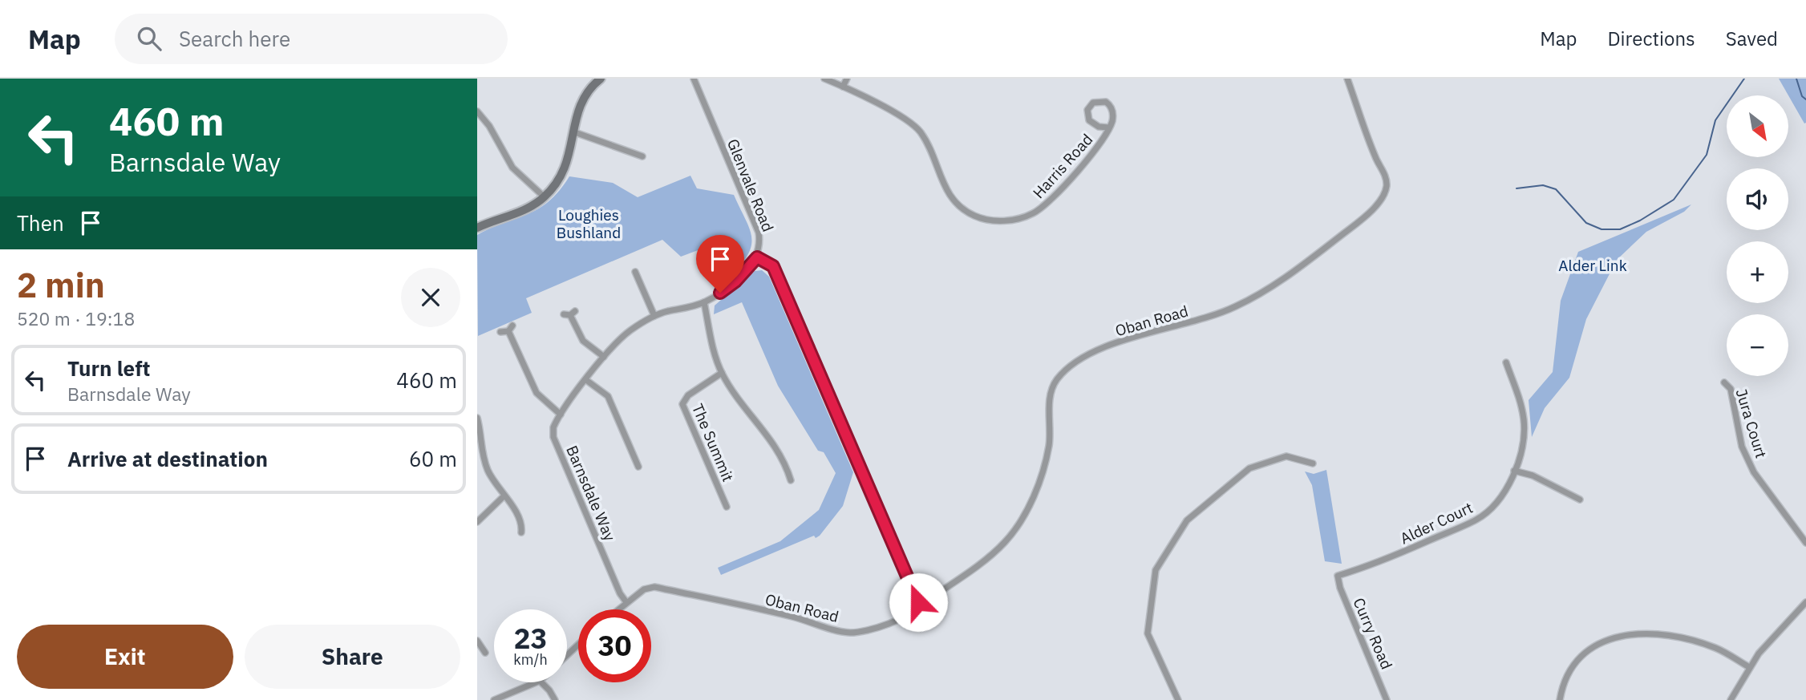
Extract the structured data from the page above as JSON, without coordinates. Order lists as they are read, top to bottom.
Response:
{
  "streets": {
    "street": [
      "Harris Road",
      "Glenvale Road",
      "Oban Road",
      "Jura Court",
      "The Summit",
      "Barnsdale Way",
      "Alder Court",
      "Curry Road"
    ]
  },
  "crossings": [
    ["Glenvale Road", "Oban Road"],
    ["Glenvale Road", "Barnsdale Way"],
    ["Oban Road", "Barnsdale Way"],
    ["Alder Court", "Curry Road"]
  ],
  "parks": ["Loughies Bushland", "Alder Link"],
  "north": "bottom right",
  "page": {
    "header": "Map",
    "search": "Search here",
    "nav": ["Map", "Directions", "Saved"],
    "turn": ["460 m", "Barnsdale Way"],
    "map_buttons": ["+", "−"],
    "then": "Then",
    "heading": ["2 min", "520 m · 19:18"],
    "list": [
      {
        "name": "Turn left",
        "note": "Barnsdale Way",
        "value": "460 m"
      },
      {
        "name": "Arrive at destination",
        "value": "60 m"
      }
    ],
    "speed": "23 km/h",
    "limit": "30",
    "buttons": ["Exit", "Share"]
  }
}
